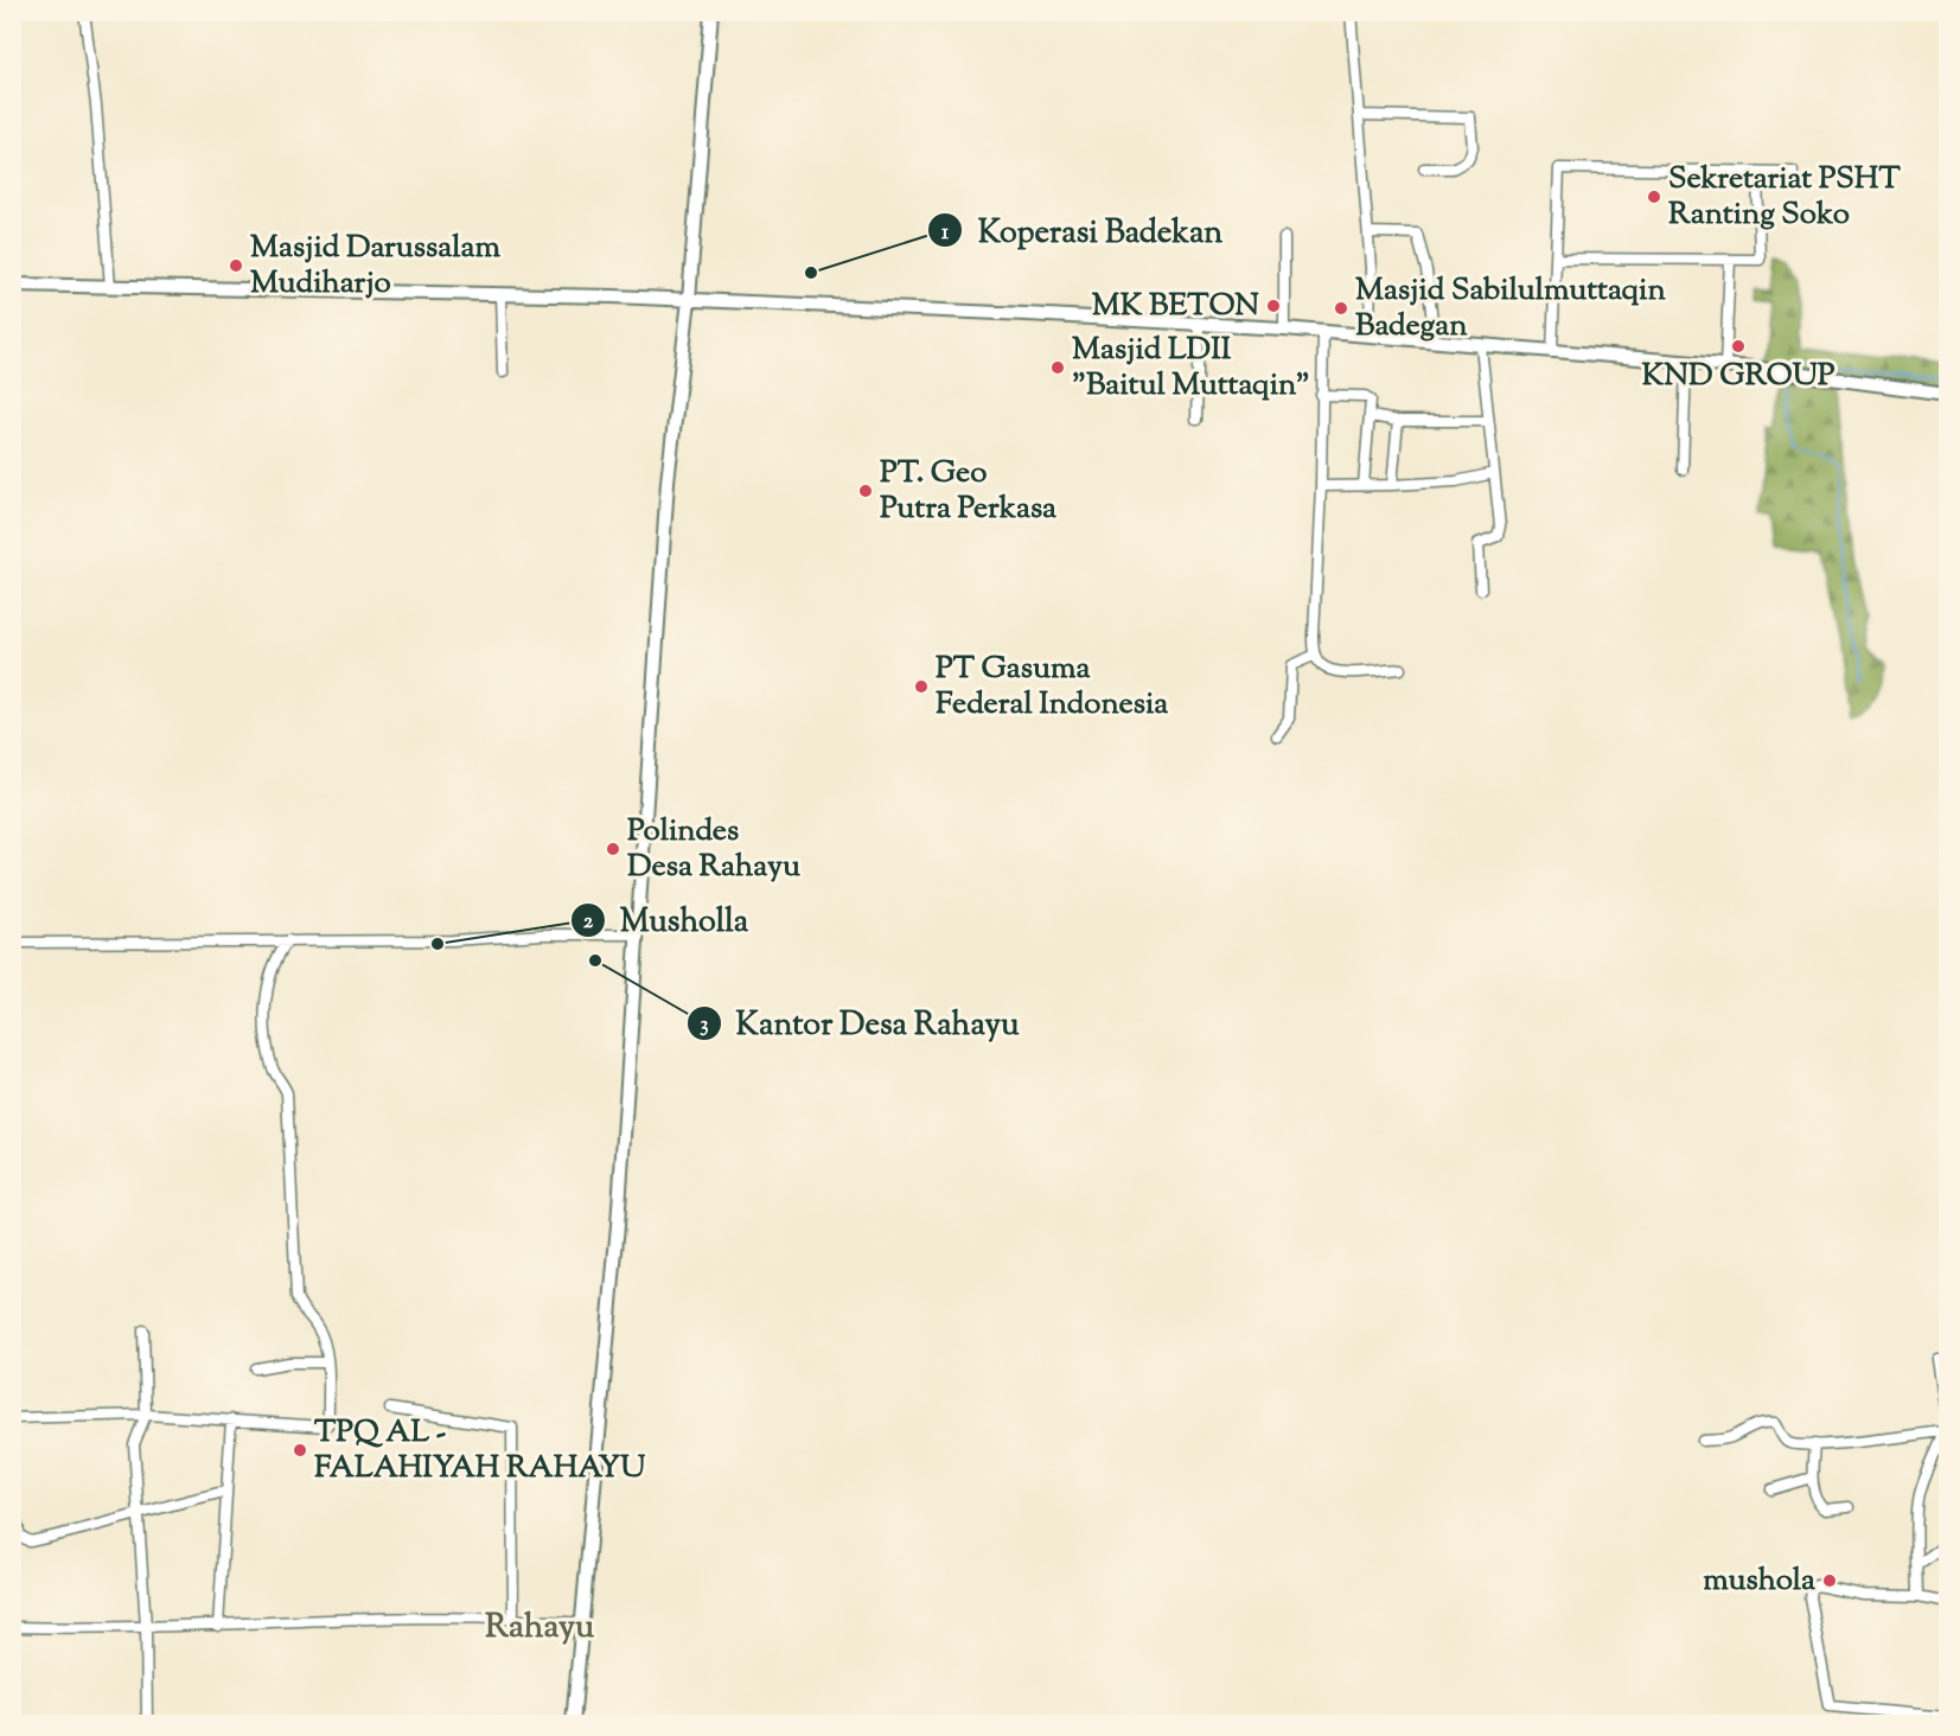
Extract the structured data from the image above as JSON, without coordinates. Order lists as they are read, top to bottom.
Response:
{
  "districts": ["Rahayu"],
  "places": [
    "Sekretariat PSHT Ranting Soko",
    "Masjid Darussalam Mudiharjo",
    "Koperasi Badekan",
    "MK BETON",
    "Masjid Sabilulmuttaqin Badegan",
    "KND GROUP",
    "Masjid LDII \"Baitul Muttaqin\"",
    "PT. Geo Putra Perkasa",
    "PT Gasuma Federal Indonesia",
    "Polindes Desa Rahayu",
    "Musholla",
    "Kantor Desa Rahayu",
    "TPQ AL - FALAHIYAH RAHAYU",
    "mushola"
  ]
}
